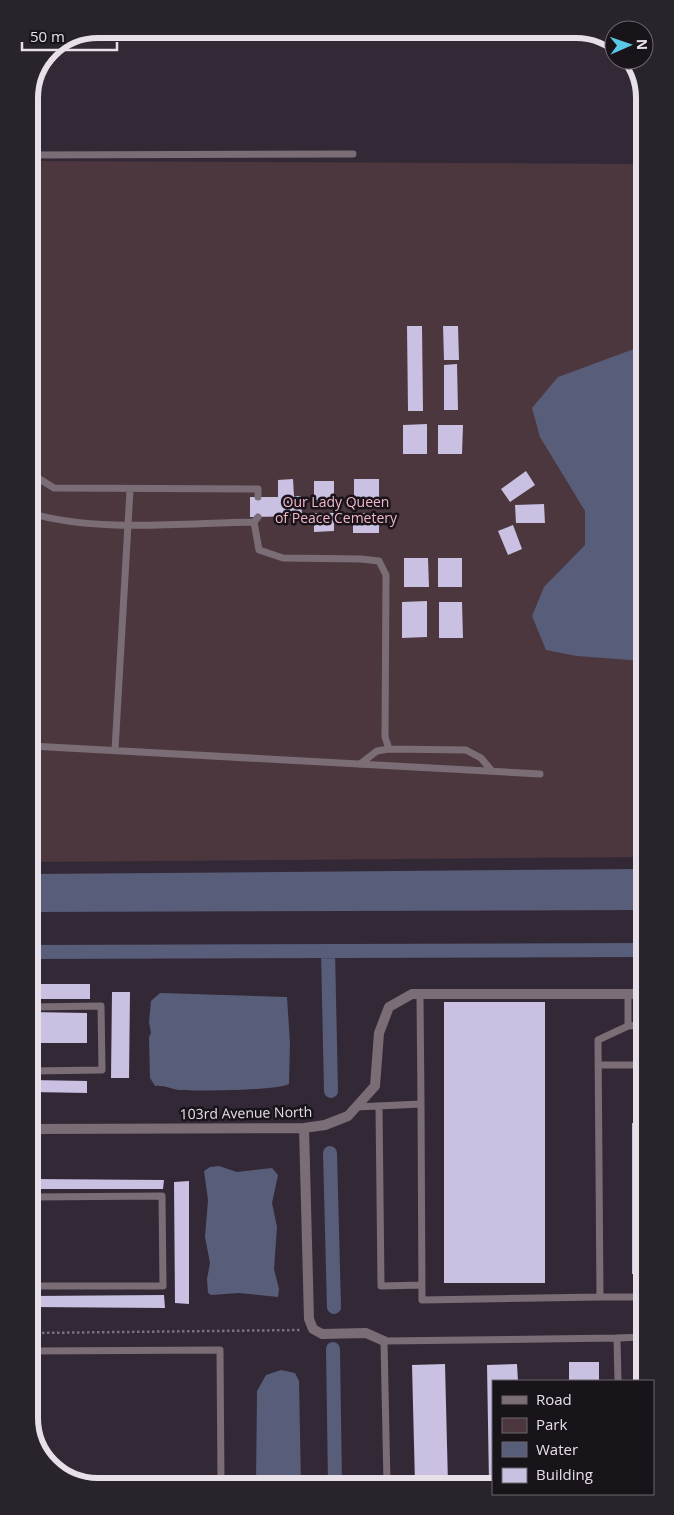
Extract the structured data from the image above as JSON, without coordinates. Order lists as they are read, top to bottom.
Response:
{
  "streets": {
    "street": ["103rd Avenue North"]
  },
  "parks": ["Our Lady Queen of Peace Cemetery"],
  "legend": [
    "Road",
    "Park",
    "Water",
    "Building"
  ],
  "scale_bar": "50 m",
  "north": "right"
}
